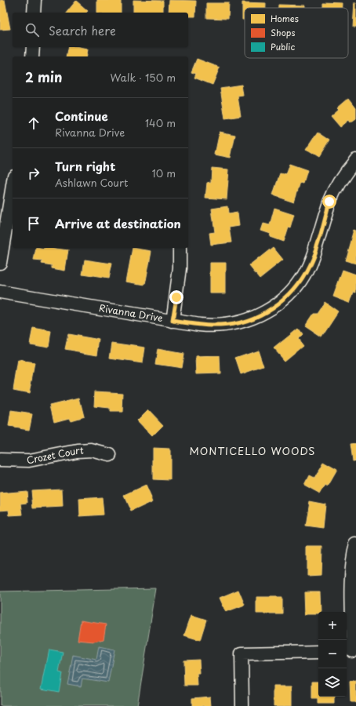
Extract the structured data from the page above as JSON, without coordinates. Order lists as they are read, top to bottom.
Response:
{
  "streets": {
    "street": ["Rivanna Drive", "Crozet Court"]
  },
  "districts": ["MONTICELLO WOODS"],
  "legend": ["Homes", "Shops", "Public"],
  "page": {
    "search": "Search here",
    "heading": ["2 min", "Walk · 150 m"],
    "list": [
      ["Continue", "Rivanna Drive", "140 m"],
      ["Turn right", "Ashlawn Court", "10 m"],
      "Arrive at destination"
    ],
    "map_buttons": ["+", "−"]
  }
}
